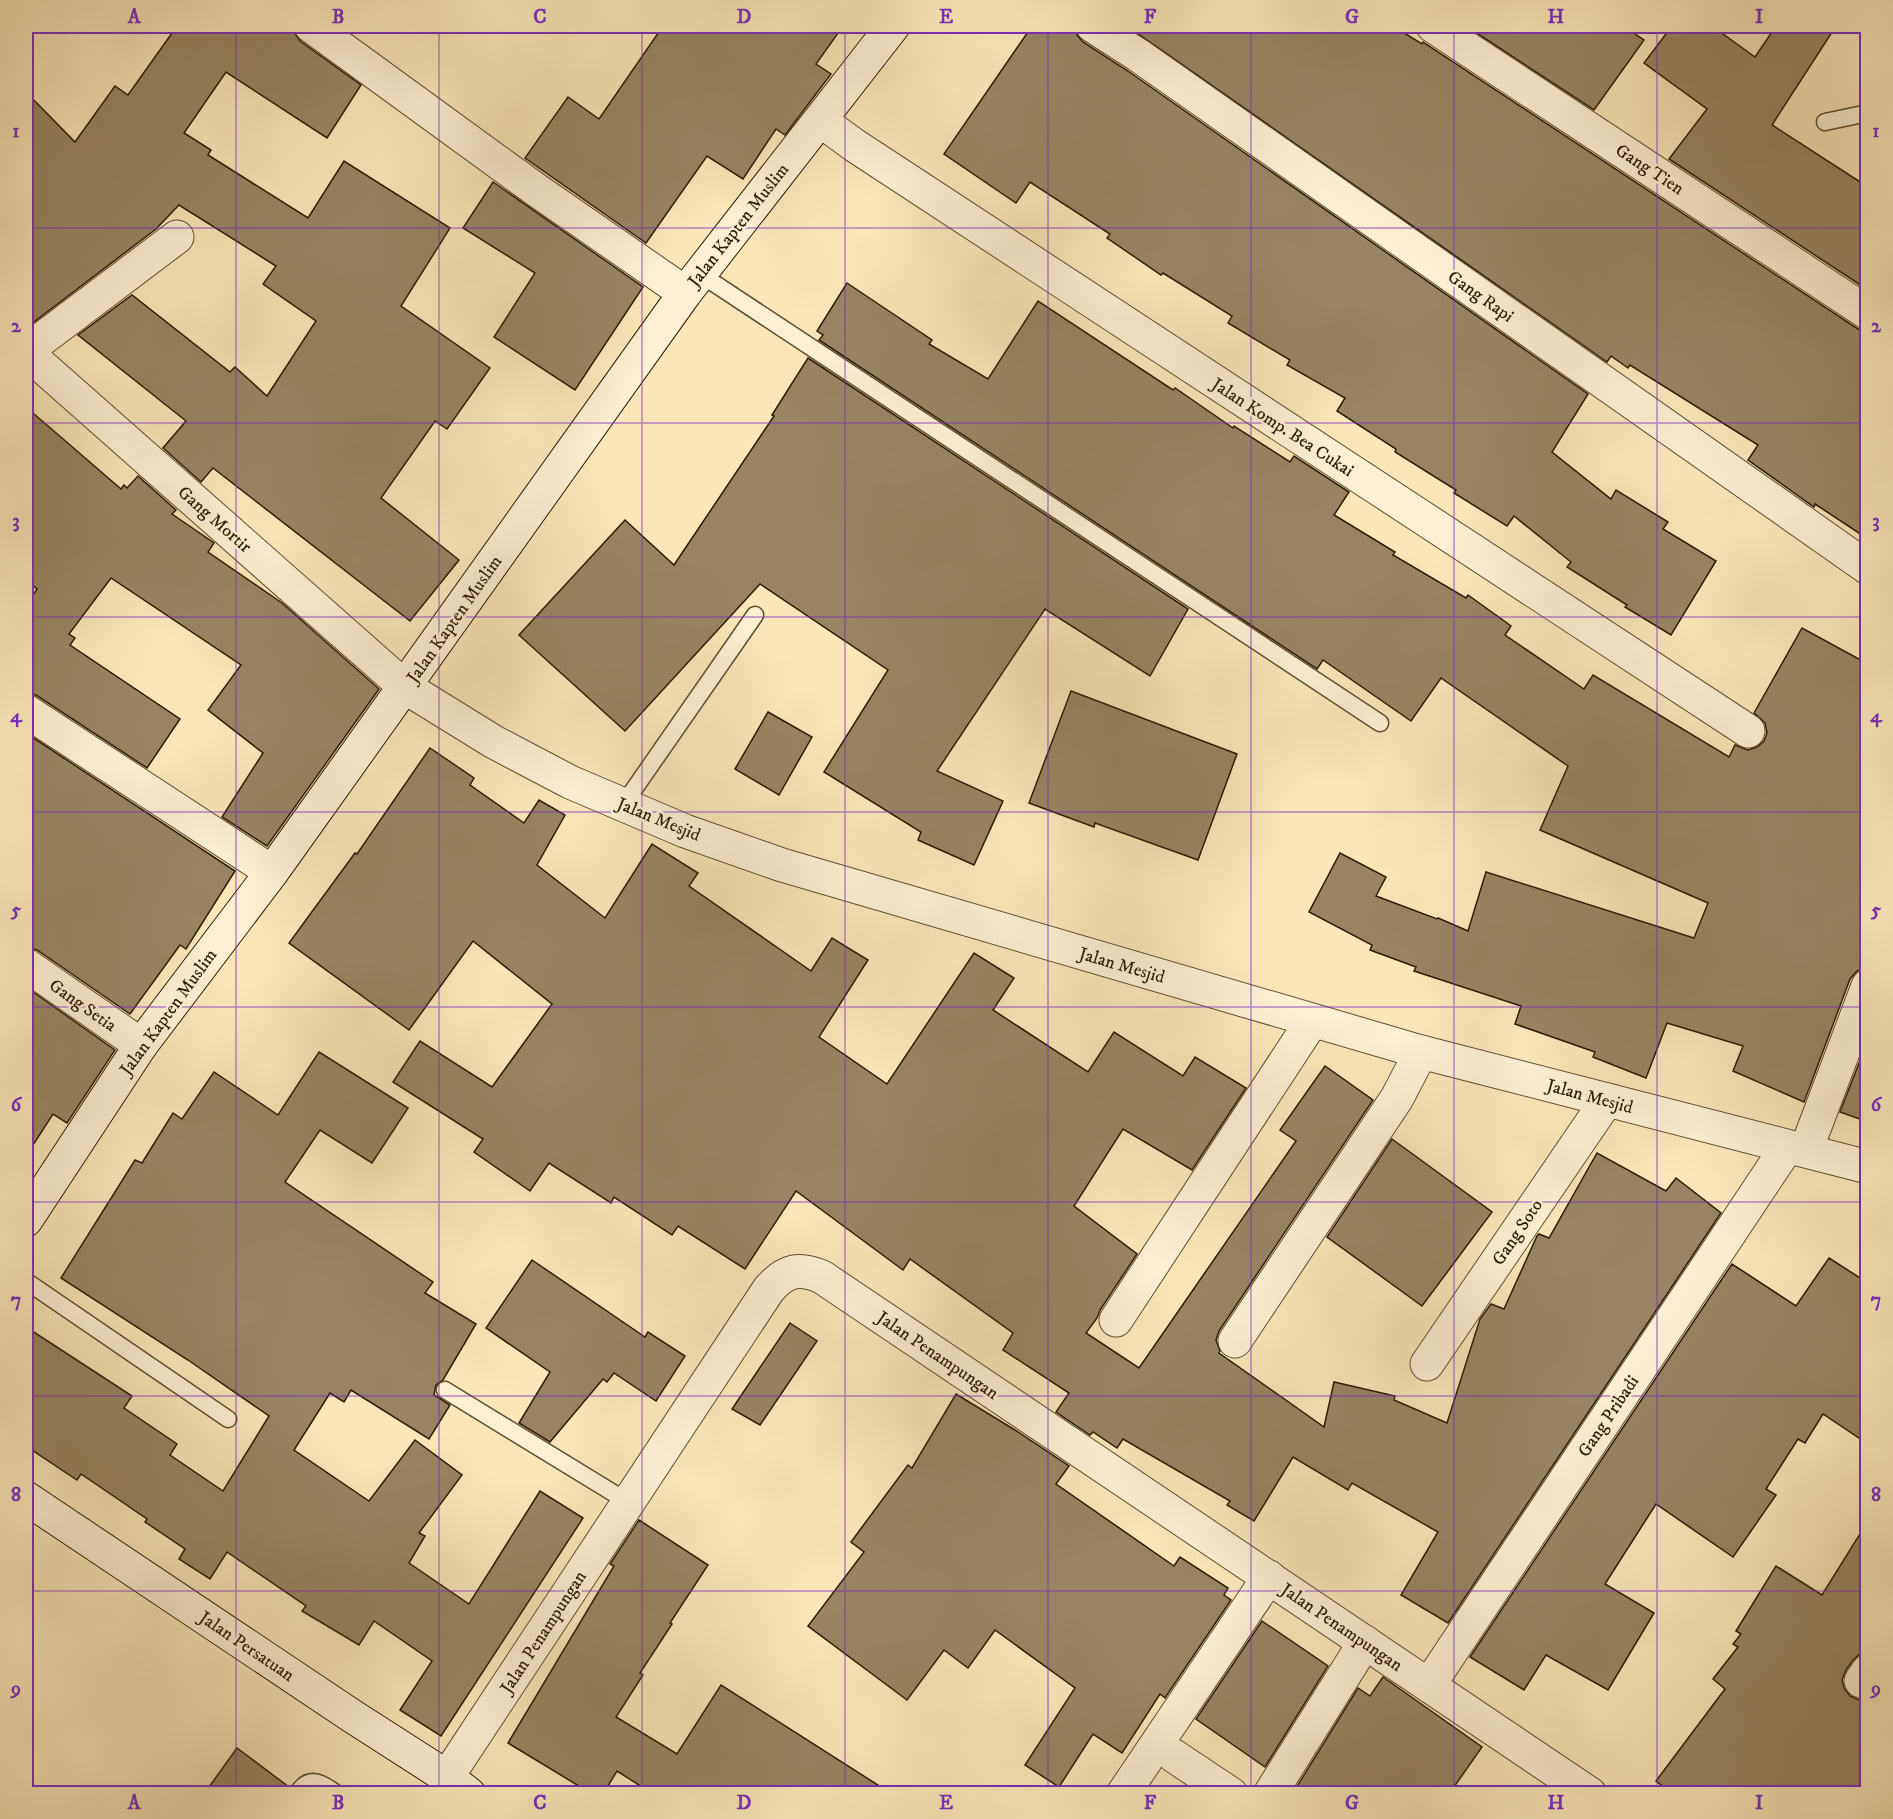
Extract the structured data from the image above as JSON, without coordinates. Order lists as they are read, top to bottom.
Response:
{
  "streets": {
    "street": [
      "Gang Tien",
      "Jalan Kapten Muslim",
      "Gang Rapi",
      "Jalan Komp. Bea Cukai",
      "Gang Mortir",
      "Jalan Mesjid",
      "Gang Setia",
      "Gang Soto",
      "Jalan Penampungan",
      "Gang Pribadi",
      "Jalan Persatuan"
    ]
  },
  "crossings": [
    ["Jalan Kapten Muslim", "Jalan Komp. Bea Cukai"],
    ["Jalan Kapten Muslim", "Gang Mortir"],
    ["Jalan Kapten Muslim", "Jalan Mesjid"],
    ["Jalan Kapten Muslim", "Gang Setia"],
    ["Gang Mortir", "Jalan Mesjid"],
    ["Jalan Mesjid", "Gang Soto"],
    ["Jalan Mesjid", "Gang Pribadi"],
    ["Jalan Penampungan", "Gang Pribadi"],
    ["Jalan Penampungan", "Jalan Persatuan"]
  ],
  "grid": {
    "columns": [
      "A",
      "B",
      "C",
      "D",
      "E",
      "F",
      "G",
      "H",
      "I"
    ],
    "rows": [
      "1",
      "2",
      "3",
      "4",
      "5",
      "6",
      "7",
      "8",
      "9"
    ]
  }
}
